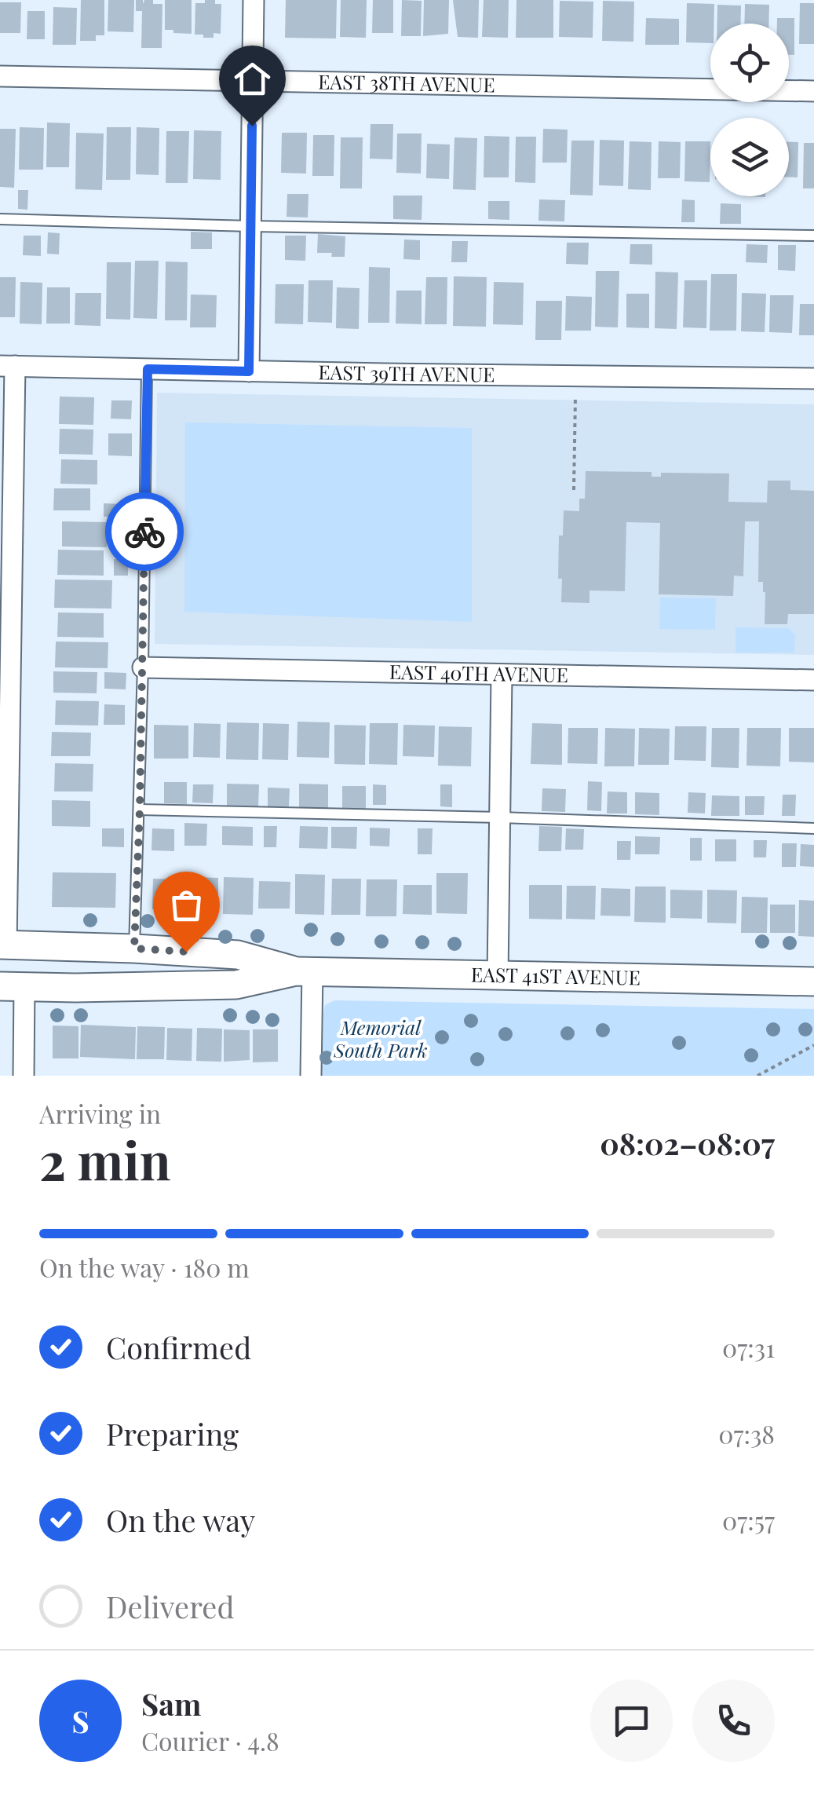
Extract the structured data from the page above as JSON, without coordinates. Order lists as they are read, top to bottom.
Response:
{
  "streets": {
    "main road": ["EAST 41ST AVENUE"],
    "street": ["EAST 38TH AVENUE", "EAST 39TH AVENUE", "EAST 40TH AVENUE"]
  },
  "parks": ["Memorial South Park"],
  "page": {
    "heading": ["2 min", "Arriving in", "08:02–08:07"],
    "panel": ["Sam", "Courier · 4.8"],
    "bar": "On the way · 180 m",
    "list": [
      ["Confirmed", "07:31"],
      ["Preparing", "07:38"],
      ["On the way", "07:57"],
      "Delivered"
    ],
    "round": "S"
  }
}
